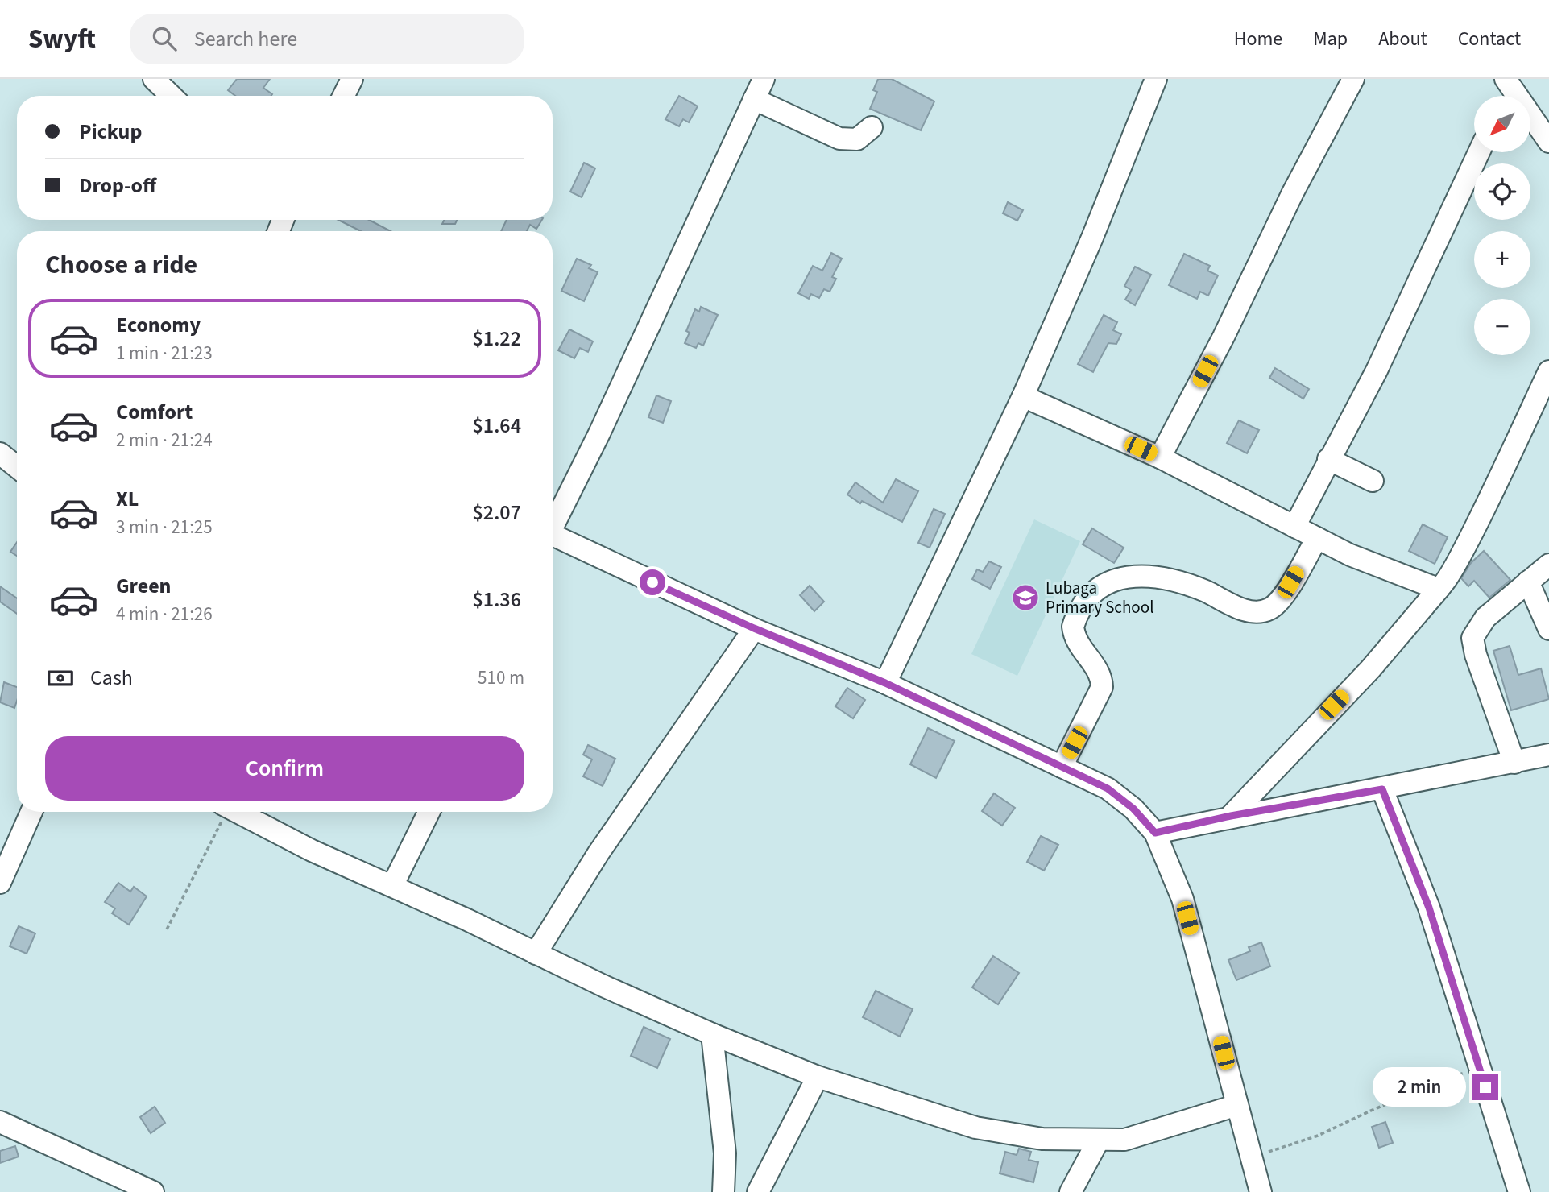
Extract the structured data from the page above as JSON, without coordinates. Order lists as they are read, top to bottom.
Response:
{
  "places": {
    "school or university": ["Lubaga Primary School"]
  },
  "north": "bottom left",
  "page": {
    "header": "Swyft",
    "search": "Search here",
    "nav": [
      "Home",
      "Map",
      "About",
      "Contact"
    ],
    "map_buttons": ["+", "−"],
    "banner": ["Pickup", "Drop-off"],
    "heading": "Choose a ride",
    "list": [
      {
        "name": "Economy",
        "note": "1 min · 21:23",
        "value": "$1.22"
      },
      {
        "name": "Comfort",
        "note": "2 min · 21:24",
        "value": "$1.64"
      },
      {
        "name": "XL",
        "note": "3 min · 21:25",
        "value": "$2.07"
      },
      {
        "name": "Green",
        "note": "4 min · 21:26",
        "value": "$1.36"
      }
    ],
    "pay": ["Cash", "510 m"],
    "buttons": "Confirm",
    "bubble": "2 min"
  }
}
